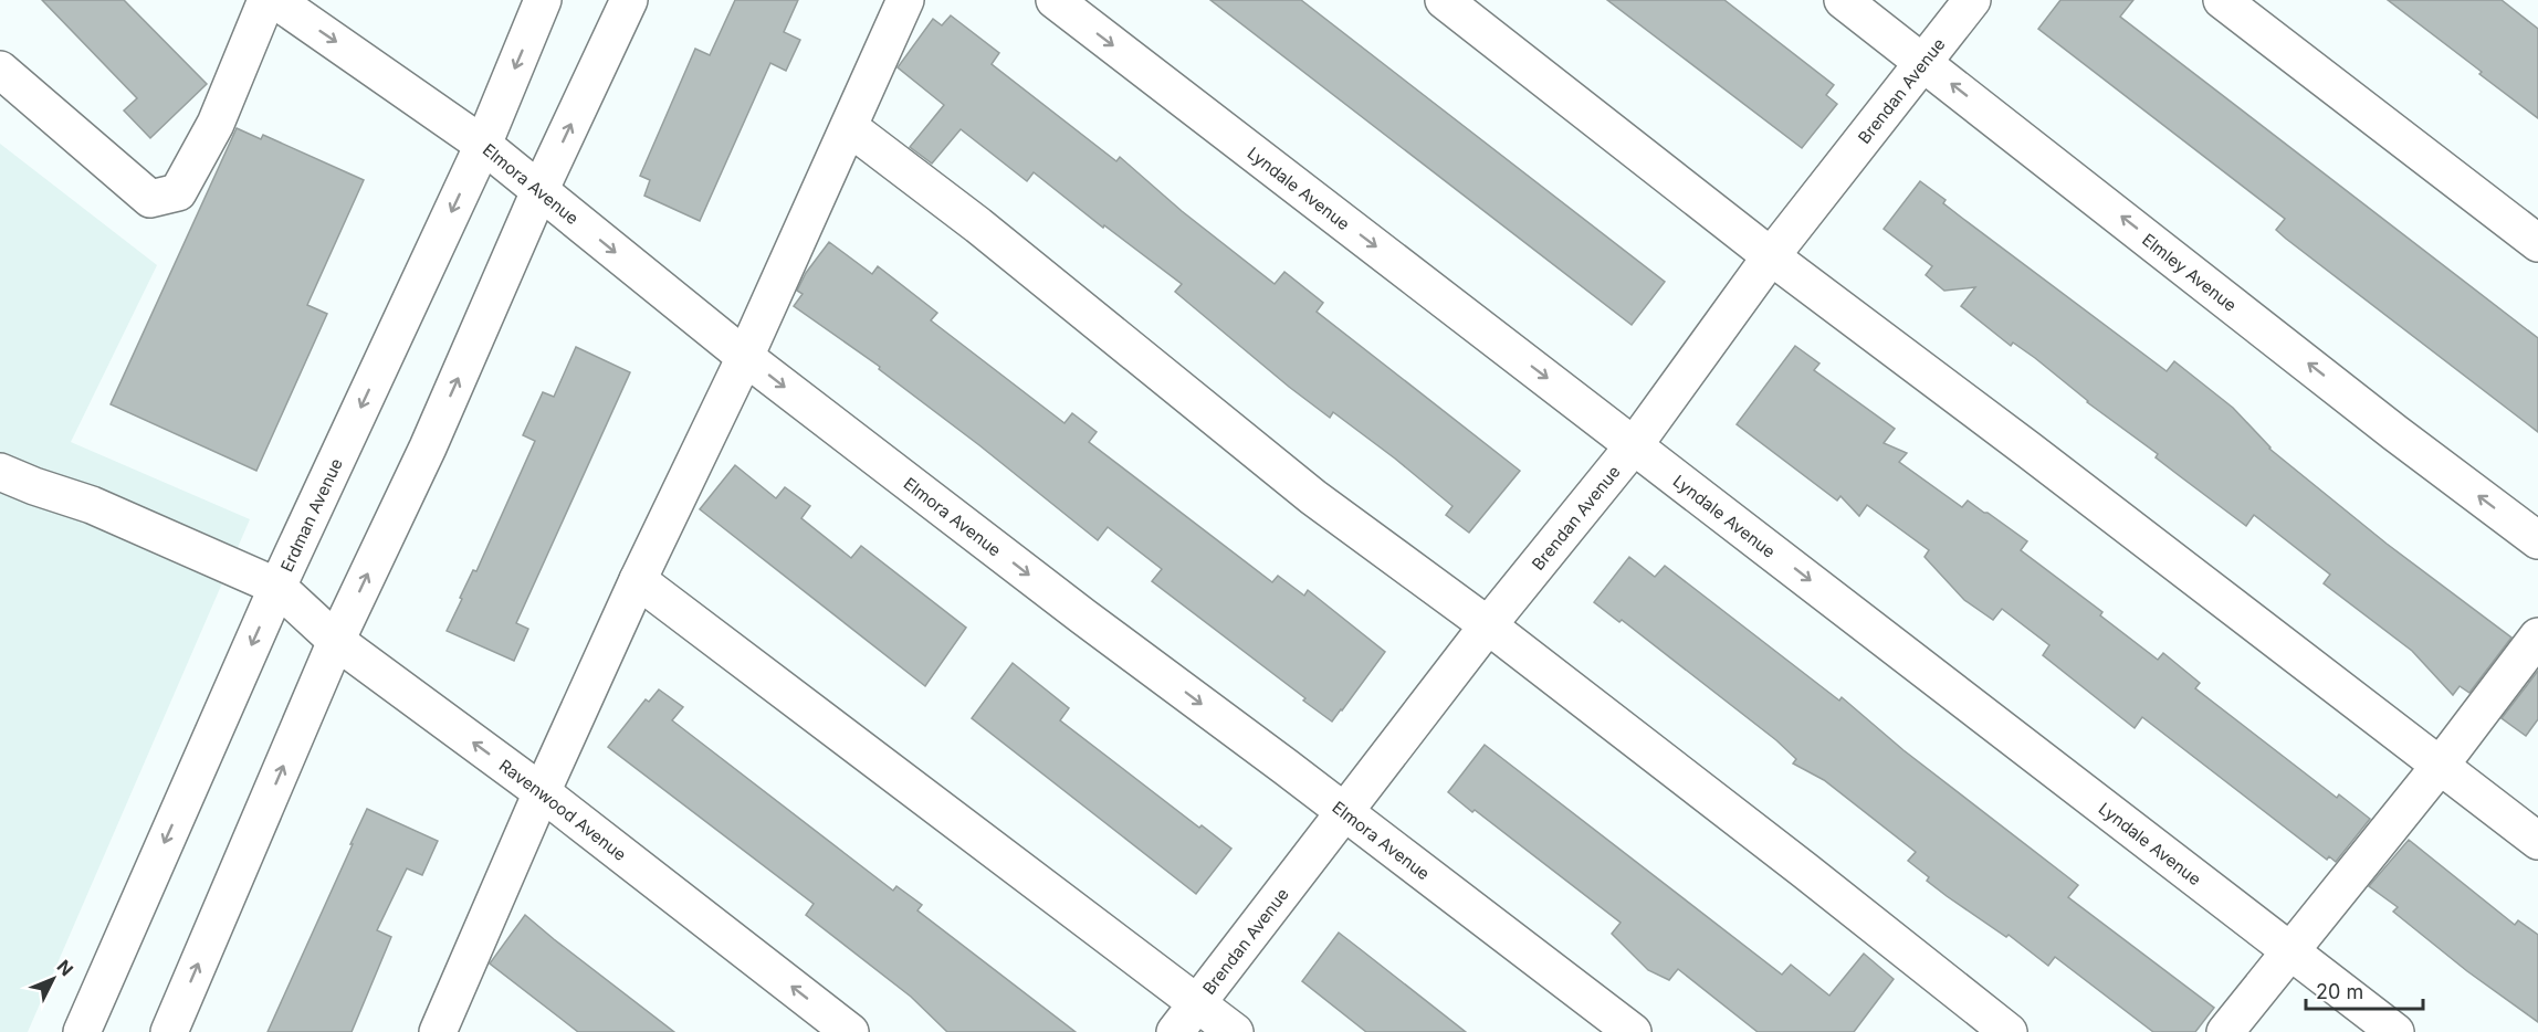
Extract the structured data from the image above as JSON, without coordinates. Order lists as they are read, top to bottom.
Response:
{
  "streets": {
    "street": [
      "Brendan Avenue",
      "Elmora Avenue",
      "Lyndale Avenue",
      "Elmley Avenue",
      "Erdman Avenue",
      "Ravenwood Avenue"
    ]
  },
  "crossings": [
    ["Brendan Avenue", "Elmora Avenue"],
    ["Brendan Avenue", "Lyndale Avenue"],
    ["Brendan Avenue", "Elmley Avenue"],
    ["Elmora Avenue", "Erdman Avenue"],
    ["Erdman Avenue", "Ravenwood Avenue"]
  ],
  "scale_bar": "20 m",
  "north": "top right"
}
